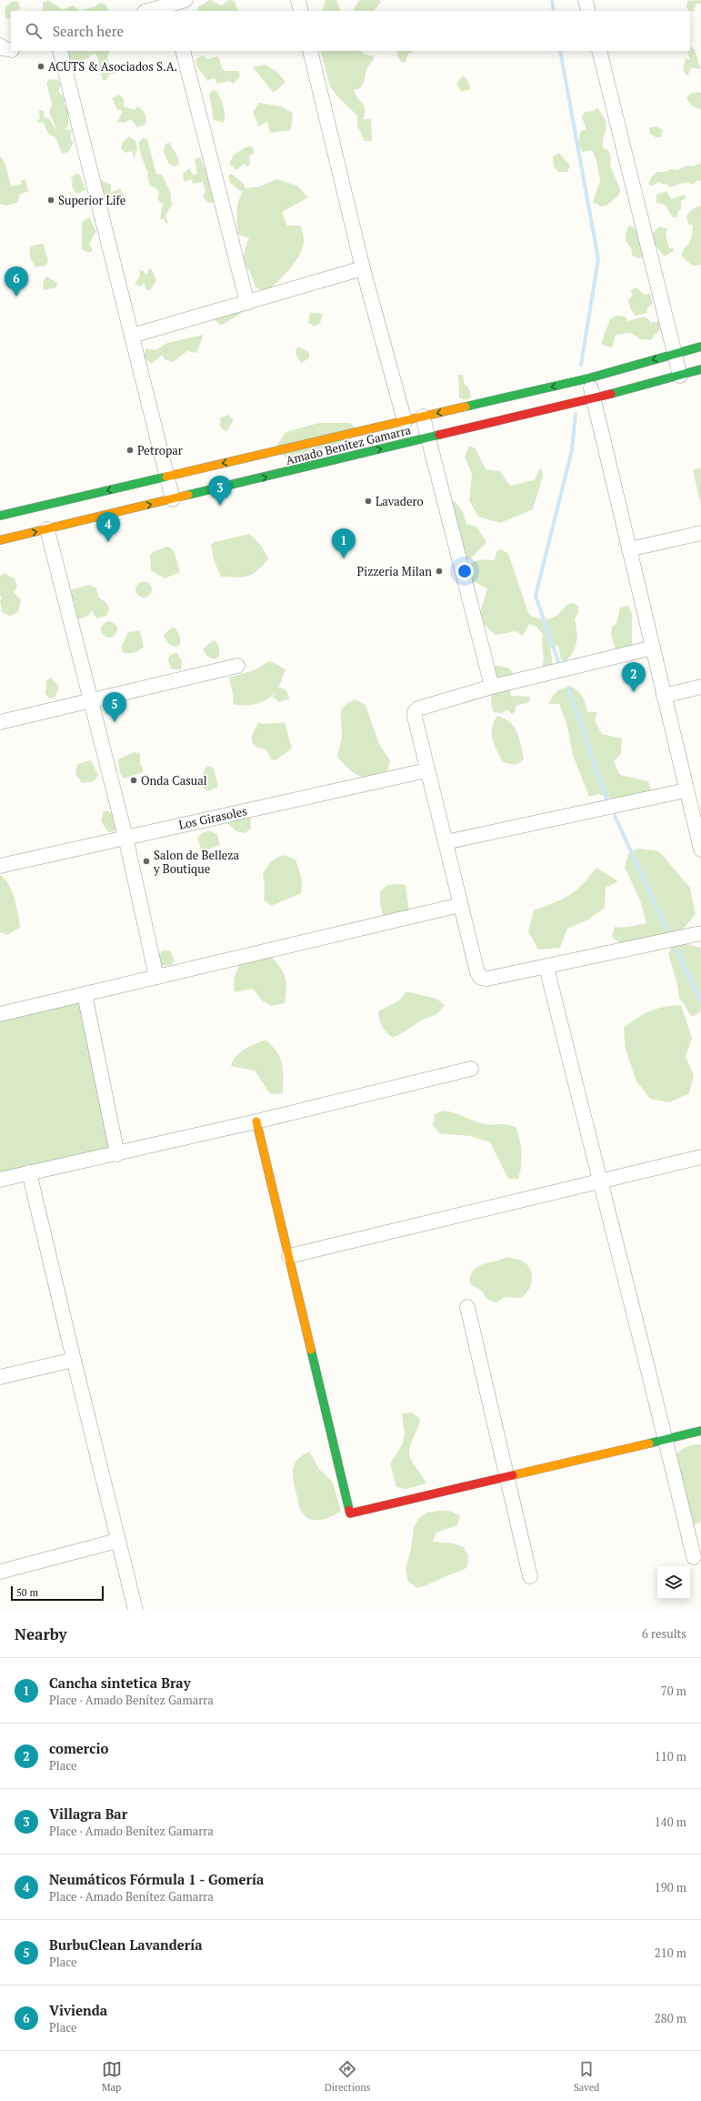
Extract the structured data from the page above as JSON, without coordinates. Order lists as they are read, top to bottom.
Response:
{
  "streets": {
    "main road": ["Amado Benítez Gamarra"],
    "street": ["Los Girasoles"]
  },
  "places": [
    "ACUTS & Asociados S.A.",
    "Superior Life",
    "Petropar",
    "Lavadero",
    "Pizzeria Milan",
    "Onda Casual",
    "Salon de Belleza y Boutique"
  ],
  "scale_bar": "50 m",
  "page": {
    "search": "Search here",
    "pins": [
      "6",
      "3",
      "4",
      "1",
      "2",
      "5"
    ],
    "scale": "50 m",
    "heading": ["Nearby", "6 results"],
    "list": [
      {
        "mark": "1",
        "name": "Cancha sintetica Bray",
        "note": "Place · Amado Benítez Gamarra",
        "value": "70 m"
      },
      {
        "mark": "2",
        "name": "comercio",
        "note": "Place",
        "value": "110 m"
      },
      {
        "mark": "3",
        "name": "Villagra Bar",
        "note": "Place · Amado Benítez Gamarra",
        "value": "140 m"
      },
      {
        "mark": "4",
        "name": "Neumáticos Fórmula 1 - Gomería",
        "note": "Place · Amado Benítez Gamarra",
        "value": "190 m"
      },
      {
        "mark": "5",
        "name": "BurbuClean Lavandería",
        "note": "Place",
        "value": "210 m"
      },
      {
        "mark": "6",
        "name": "Vivienda",
        "note": "Place",
        "value": "280 m"
      }
    ],
    "nav": ["Map", "Directions", "Saved"]
  }
}
